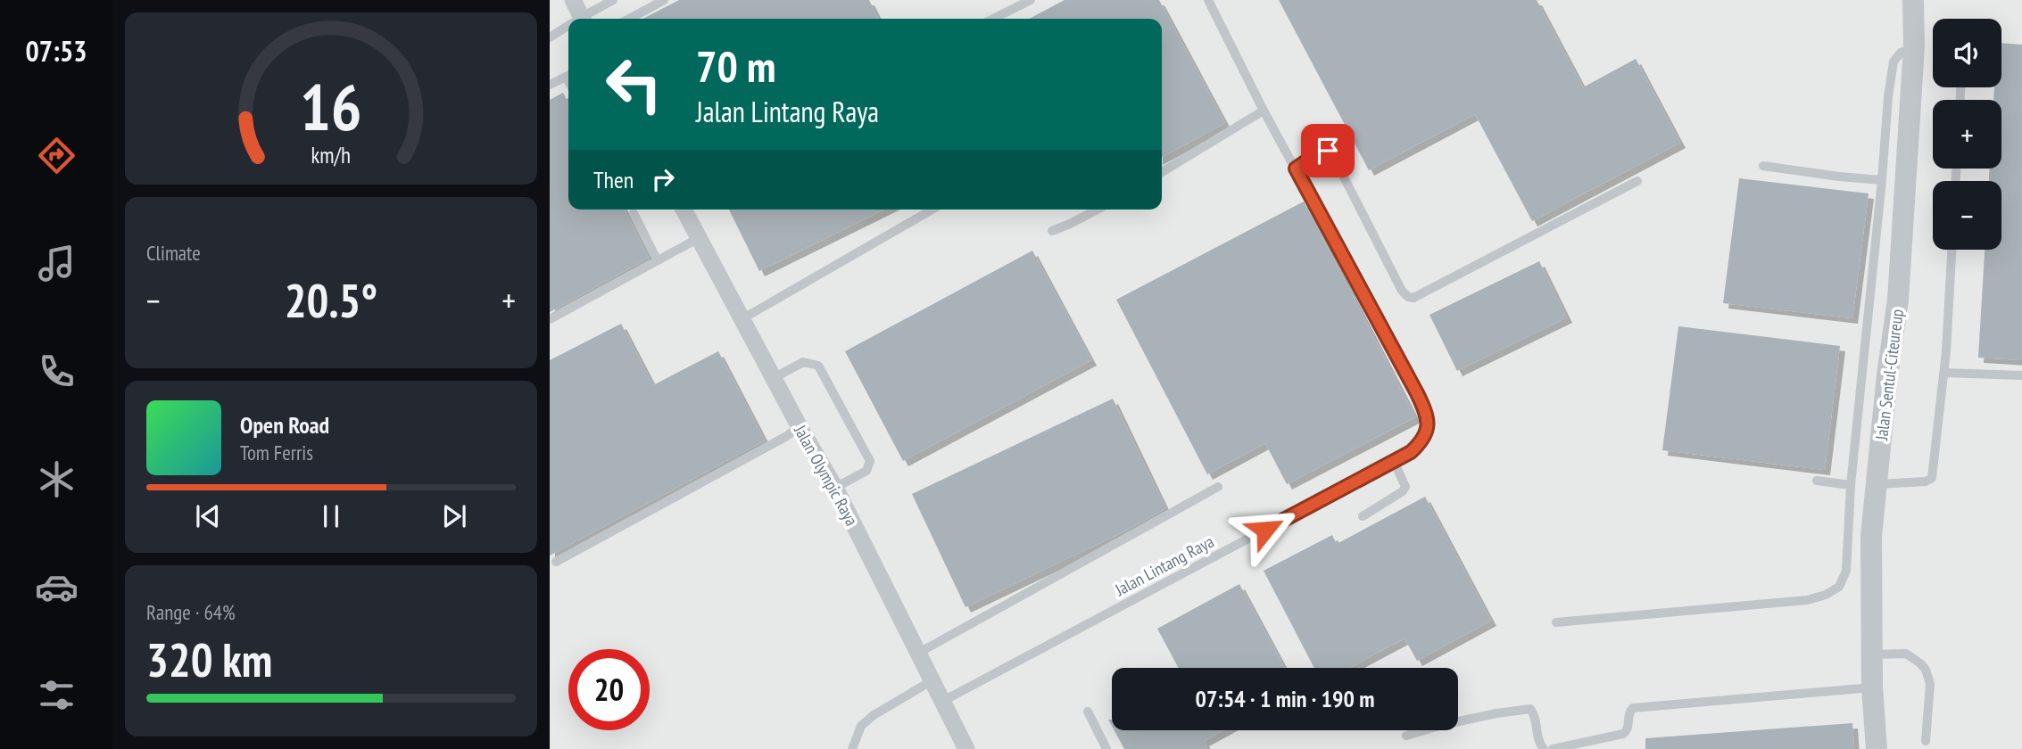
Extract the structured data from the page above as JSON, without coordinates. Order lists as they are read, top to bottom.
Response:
{
  "streets": {
    "street": ["Jalan Sentul-Citeureup", "Jalan Olympic Raya"],
    "lane": ["Jalan Lintang Raya"]
  },
  "crossings": [
    ["Jalan Olympic Raya", "Jalan Lintang Raya"]
  ],
  "page": {
    "tabs": "07:53",
    "map_buttons": ["+", "−"],
    "turn": ["70 m", "Jalan Lintang Raya"],
    "then": "Then",
    "tile": [
      "Climate",
      ["Range · 64%", "320 km"]
    ],
    "heat": ["−", "20.5°", "+"],
    "song": ["Open Road", "Tom Ferris"],
    "limit": "20",
    "trip": "07:54 · 1 min · 190 m",
    "gauge": ["16", "km/h"]
  }
}
